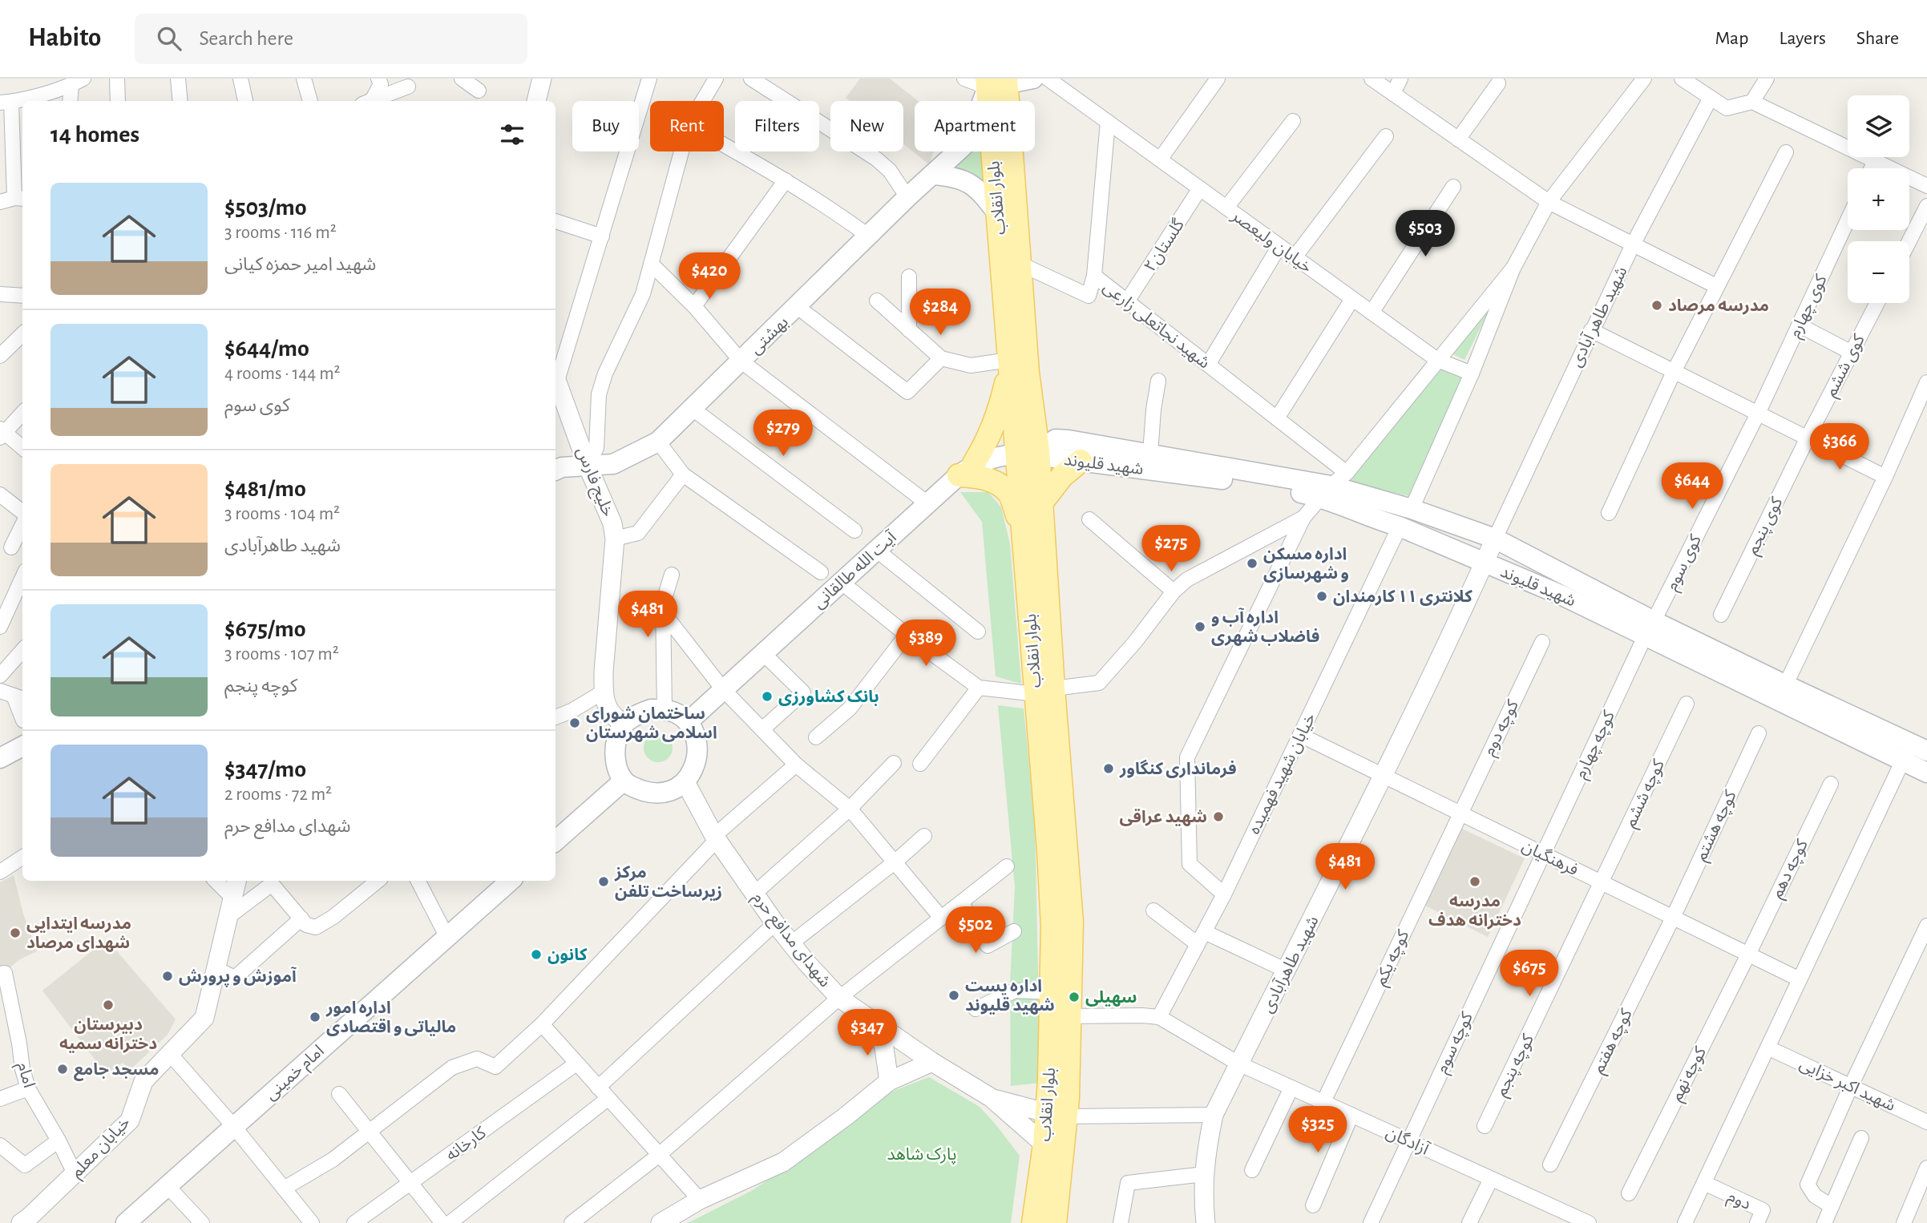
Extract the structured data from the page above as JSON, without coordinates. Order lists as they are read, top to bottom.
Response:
{
  "streets": {
    "main road": [
      "بلوار انقلاب",
      "بهشتی",
      "شهید قلیوند",
      "آیت الله طالقانی",
      "امام خمینی"
    ],
    "street": [
      "خیابان ولیعصر",
      "گلستان۲",
      "کوی چهارم",
      "شهید طاهر آبادی",
      "شهید نجاتعلی زارعی",
      "کوی ششم",
      "خلیج فارس",
      "کوی پنجم",
      "کوی سوم",
      "کوچه دوم",
      "کوچه چهارم",
      "خیابان شهید فهمیده",
      "کوچه ششم",
      "کوچه هشتم",
      "فرهنگیان",
      "کوچه دهم",
      "شهدای مدافع حرم",
      "کوچه یکم",
      "شهید طاهرآبادی",
      "کوچه هفتم",
      "کوچه سوم",
      "کوچه پنجم",
      "کوچه نهم",
      "امام",
      "شهید اکبر خزایی",
      "آزادگان",
      "کارخانه",
      "خیابان معلم",
      "دوم"
    ]
  },
  "crossings": [
    ["بلوار انقلاب", "بهشتی"],
    ["بلوار انقلاب", "شهید قلیوند"],
    ["بلوار انقلاب", "آیت الله طالقانی"],
    ["بلوار انقلاب", "آزادگان"],
    ["خیابان ولیعصر", "گلستان۲"],
    ["خیابان ولیعصر", "شهید نجاتعلی زارعی"],
    ["گلستان۲", "شهید نجاتعلی زارعی"],
    ["کوی چهارم", "کوی سوم"],
    ["شهید طاهر آبادی", "شهید قلیوند"],
    ["شهید طاهر آبادی", "شهید طاهرآبادی"],
    ["بهشتی", "خلیج فارس"],
    ["کوی ششم", "کوی پنجم"],
    ["شهید قلیوند", "کوی سوم"],
    ["شهید قلیوند", "آیت الله طالقانی"],
    ["شهید قلیوند", "کوچه چهارم"],
    ["شهید قلیوند", "خیابان شهید فهمیده"],
    ["شهید قلیوند", "شهید طاهرآبادی"],
    ["خلیج فارس", "آیت الله طالقانی"],
    ["خلیج فارس", "شهدای مدافع حرم"],
    ["کوی سوم", "کوچه چهارم"],
    ["آیت الله طالقانی", "شهدای مدافع حرم"],
    ["کوچه دوم", "فرهنگیان"],
    ["کوچه دوم", "کوچه یکم"],
    ["کوچه چهارم", "فرهنگیان"],
    ["کوچه چهارم", "کوچه سوم"],
    ["خیابان شهید فهمیده", "فرهنگیان"],
    ["خیابان شهید فهمیده", "آزادگان"],
    ["کوچه ششم", "فرهنگیان"],
    ["کوچه ششم", "کوچه پنجم"],
    ["کوچه هشتم", "فرهنگیان"],
    ["کوچه هشتم", "کوچه هفتم"],
    ["فرهنگیان", "کوچه دهم"],
    ["فرهنگیان", "کوچه یکم"],
    ["فرهنگیان", "شهید طاهرآبادی"],
    ["فرهنگیان", "کوچه هفتم"],
    ["فرهنگیان", "کوچه سوم"],
    ["فرهنگیان", "کوچه پنجم"],
    ["فرهنگیان", "کوچه نهم"],
    ["کوچه دهم", "کوچه نهم"],
    ["کوچه یکم", "آزادگان"],
    ["شهید طاهرآبادی", "آزادگان"],
    ["کوچه سوم", "آزادگان"],
    ["امام", "خیابان معلم"]
  ],
  "parks": ["پارک شاهد"],
  "places": [
    "مدرسه مرصاد",
    "اداره مسکن و شهرسازی",
    "کلانتری ۱۱ کارمندان",
    "اداره آب و فاضلاب شهری",
    "بانک کشاورزی",
    "ساختمان شورای اسلامی شهرستان",
    "فرمانداری کنگاور",
    "شهید عراقی",
    "مرکز زیرساخت تلفن",
    "مدرسه دخترانه هدف",
    "مدرسه ایتدایی شهدای مرصاد",
    "کانون",
    "آموزش و پرورش",
    "اداره پست شهید قلیوند",
    "سهیلی",
    "دبیرستان دخترانه سمیه",
    "اداره امور مالیاتی و اقتصادی",
    "مسجد جامع"
  ],
  "page": {
    "header": "Habito",
    "search": "Search here",
    "nav": ["Map", "Layers", "Share"],
    "map_buttons": ["+", "−"],
    "chip": [
      "Buy",
      "Rent",
      "Filters",
      "New",
      "Apartment"
    ],
    "heading": "14 homes",
    "list": [
      {
        "name": "$503/mo",
        "note": "3 rooms · 116 m² · شهید امیر حمزه کیانی"
      },
      {
        "name": "$644/mo",
        "note": "4 rooms · 144 m² · کوی سوم"
      },
      {
        "name": "$481/mo",
        "note": "3 rooms · 104 m² · شهید طاهرآبادی"
      },
      {
        "name": "$675/mo",
        "note": "3 rooms · 107 m² · کوچه پنجم"
      },
      {
        "name": "$347/mo",
        "note": "2 rooms · 72 m² · شهدای مدافع حرم"
      }
    ],
    "price": [
      "$503",
      "$420",
      "$284",
      "$279",
      "$366",
      "$644",
      "$275",
      "$481",
      "$389",
      "$481",
      "$502",
      "$675",
      "$347",
      "$325"
    ]
  }
}
